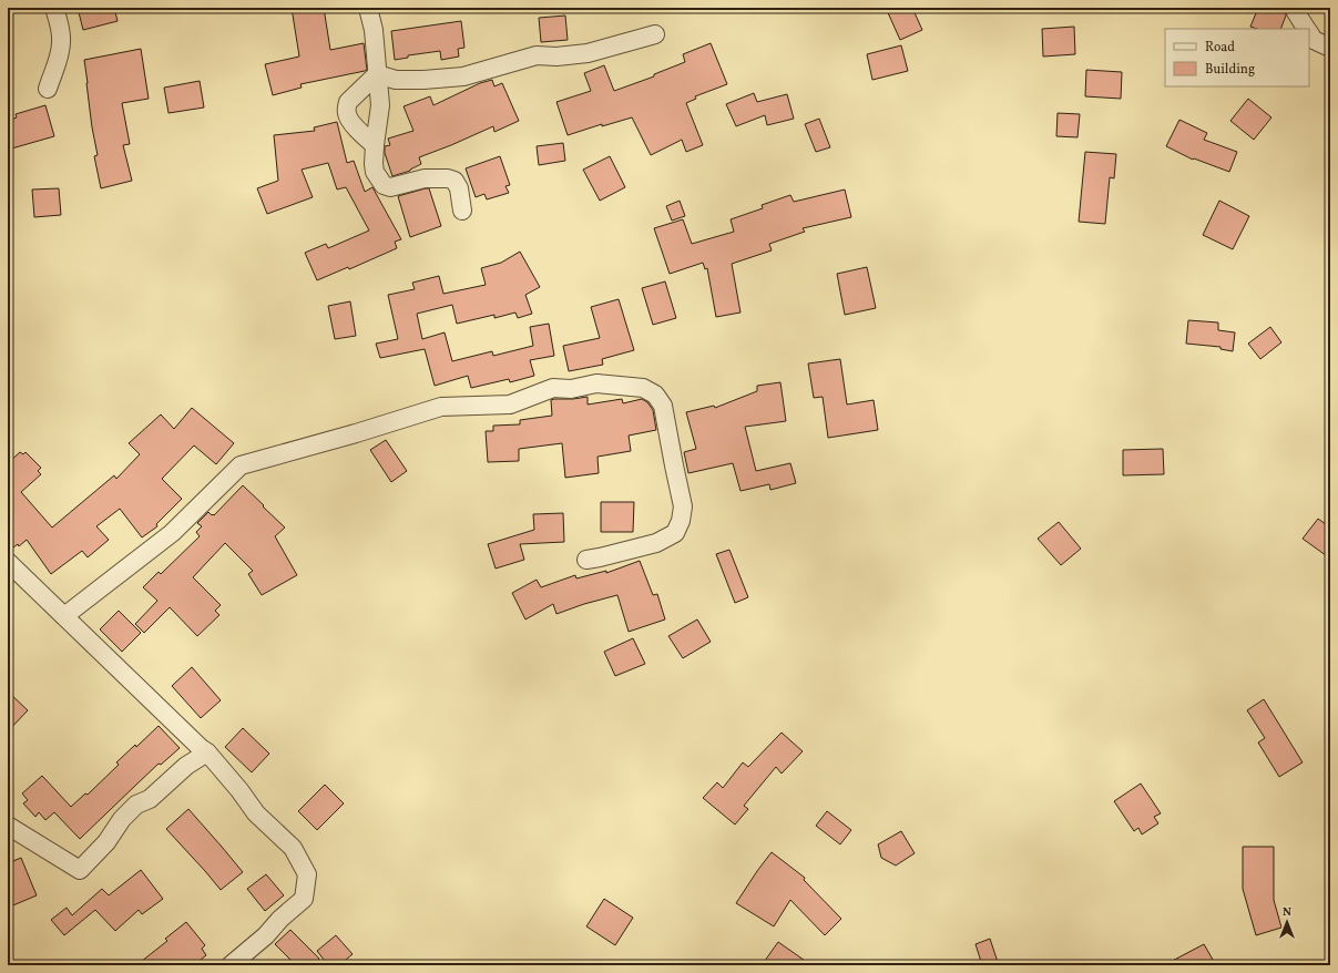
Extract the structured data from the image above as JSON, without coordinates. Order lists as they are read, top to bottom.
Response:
{
  "legend": ["Road", "Building"],
  "north": "top"
}
